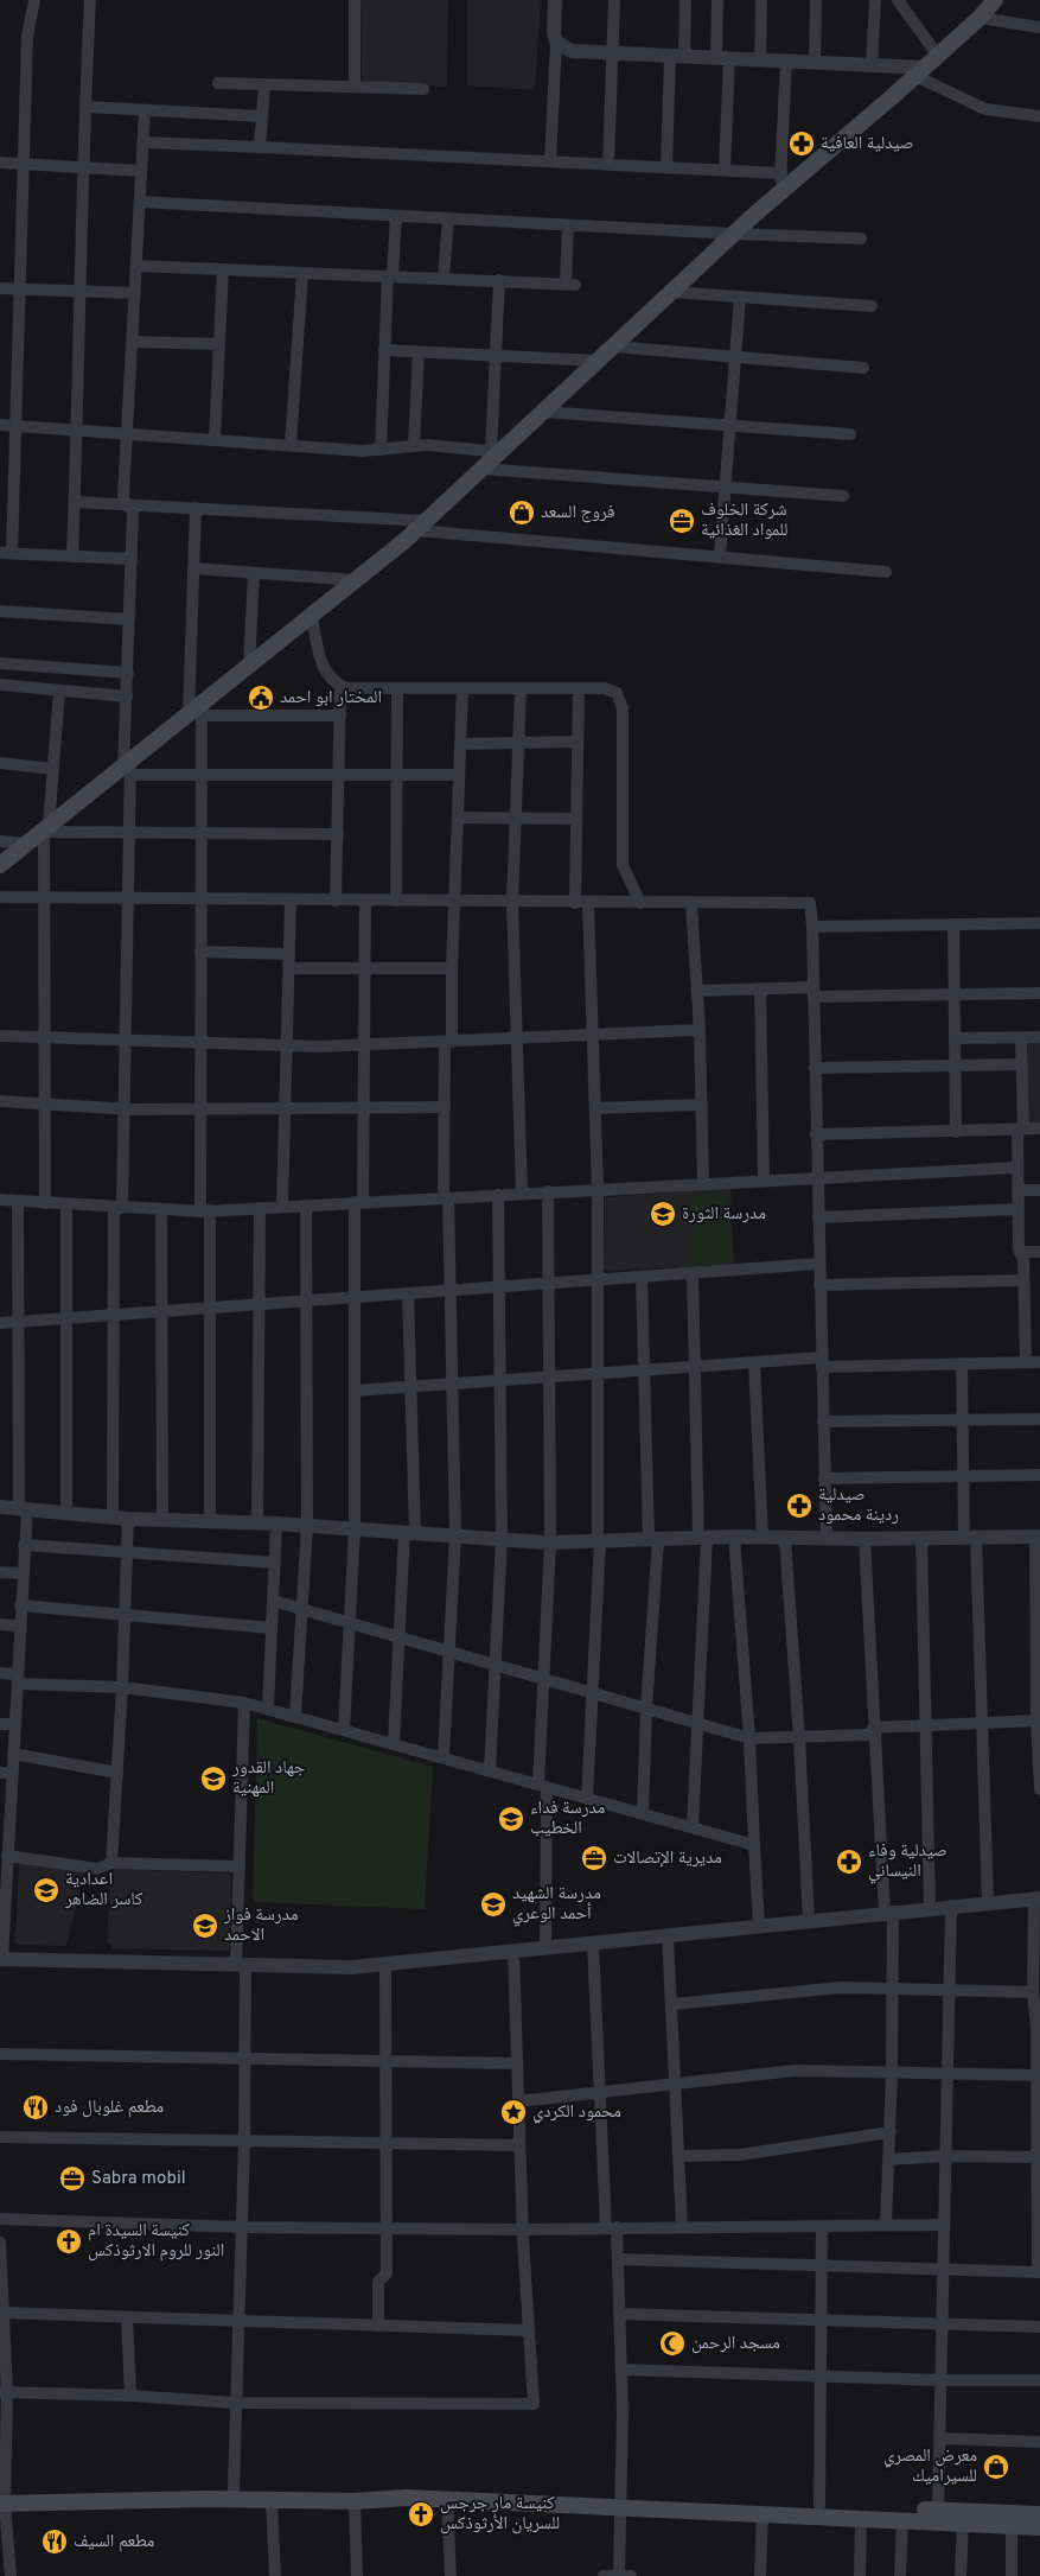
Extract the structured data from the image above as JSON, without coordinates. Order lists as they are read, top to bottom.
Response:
{
  "places": {
    "pharmacy": ["صيدلية العافية", "صيدلية ردينة محمود", "صيدلية وفاء النيساني"],
    "shop": ["فروج السعد", "معرض المصري للسيراميك"],
    "office": ["شركة الخلوف للمواد الغذائية", "مديرية الإتصالات", "Sabra mobil"],
    "public building": ["المختار ابو احمد"],
    "school or university": [
      "مدرسة الثورة",
      "جهاد القدور المهنية",
      "مدرسة فداء الخطيب",
      "اعدادية كاسر الضاهر",
      "مدرسة الشهيد أحمد الوعري",
      "مدرسة فواز الاحمد"
    ],
    "restaurant": ["مطعم غلوبال فود", "مطعم السيف"],
    "place": ["محمود الكردي"],
    "church": ["كنيسة السيدة ام النور للروم الارثوذكس", "كنيسة مار جرجس للسريان الأرثوذكس"],
    "mosque": ["مسجد الرحمن"]
  }
}
